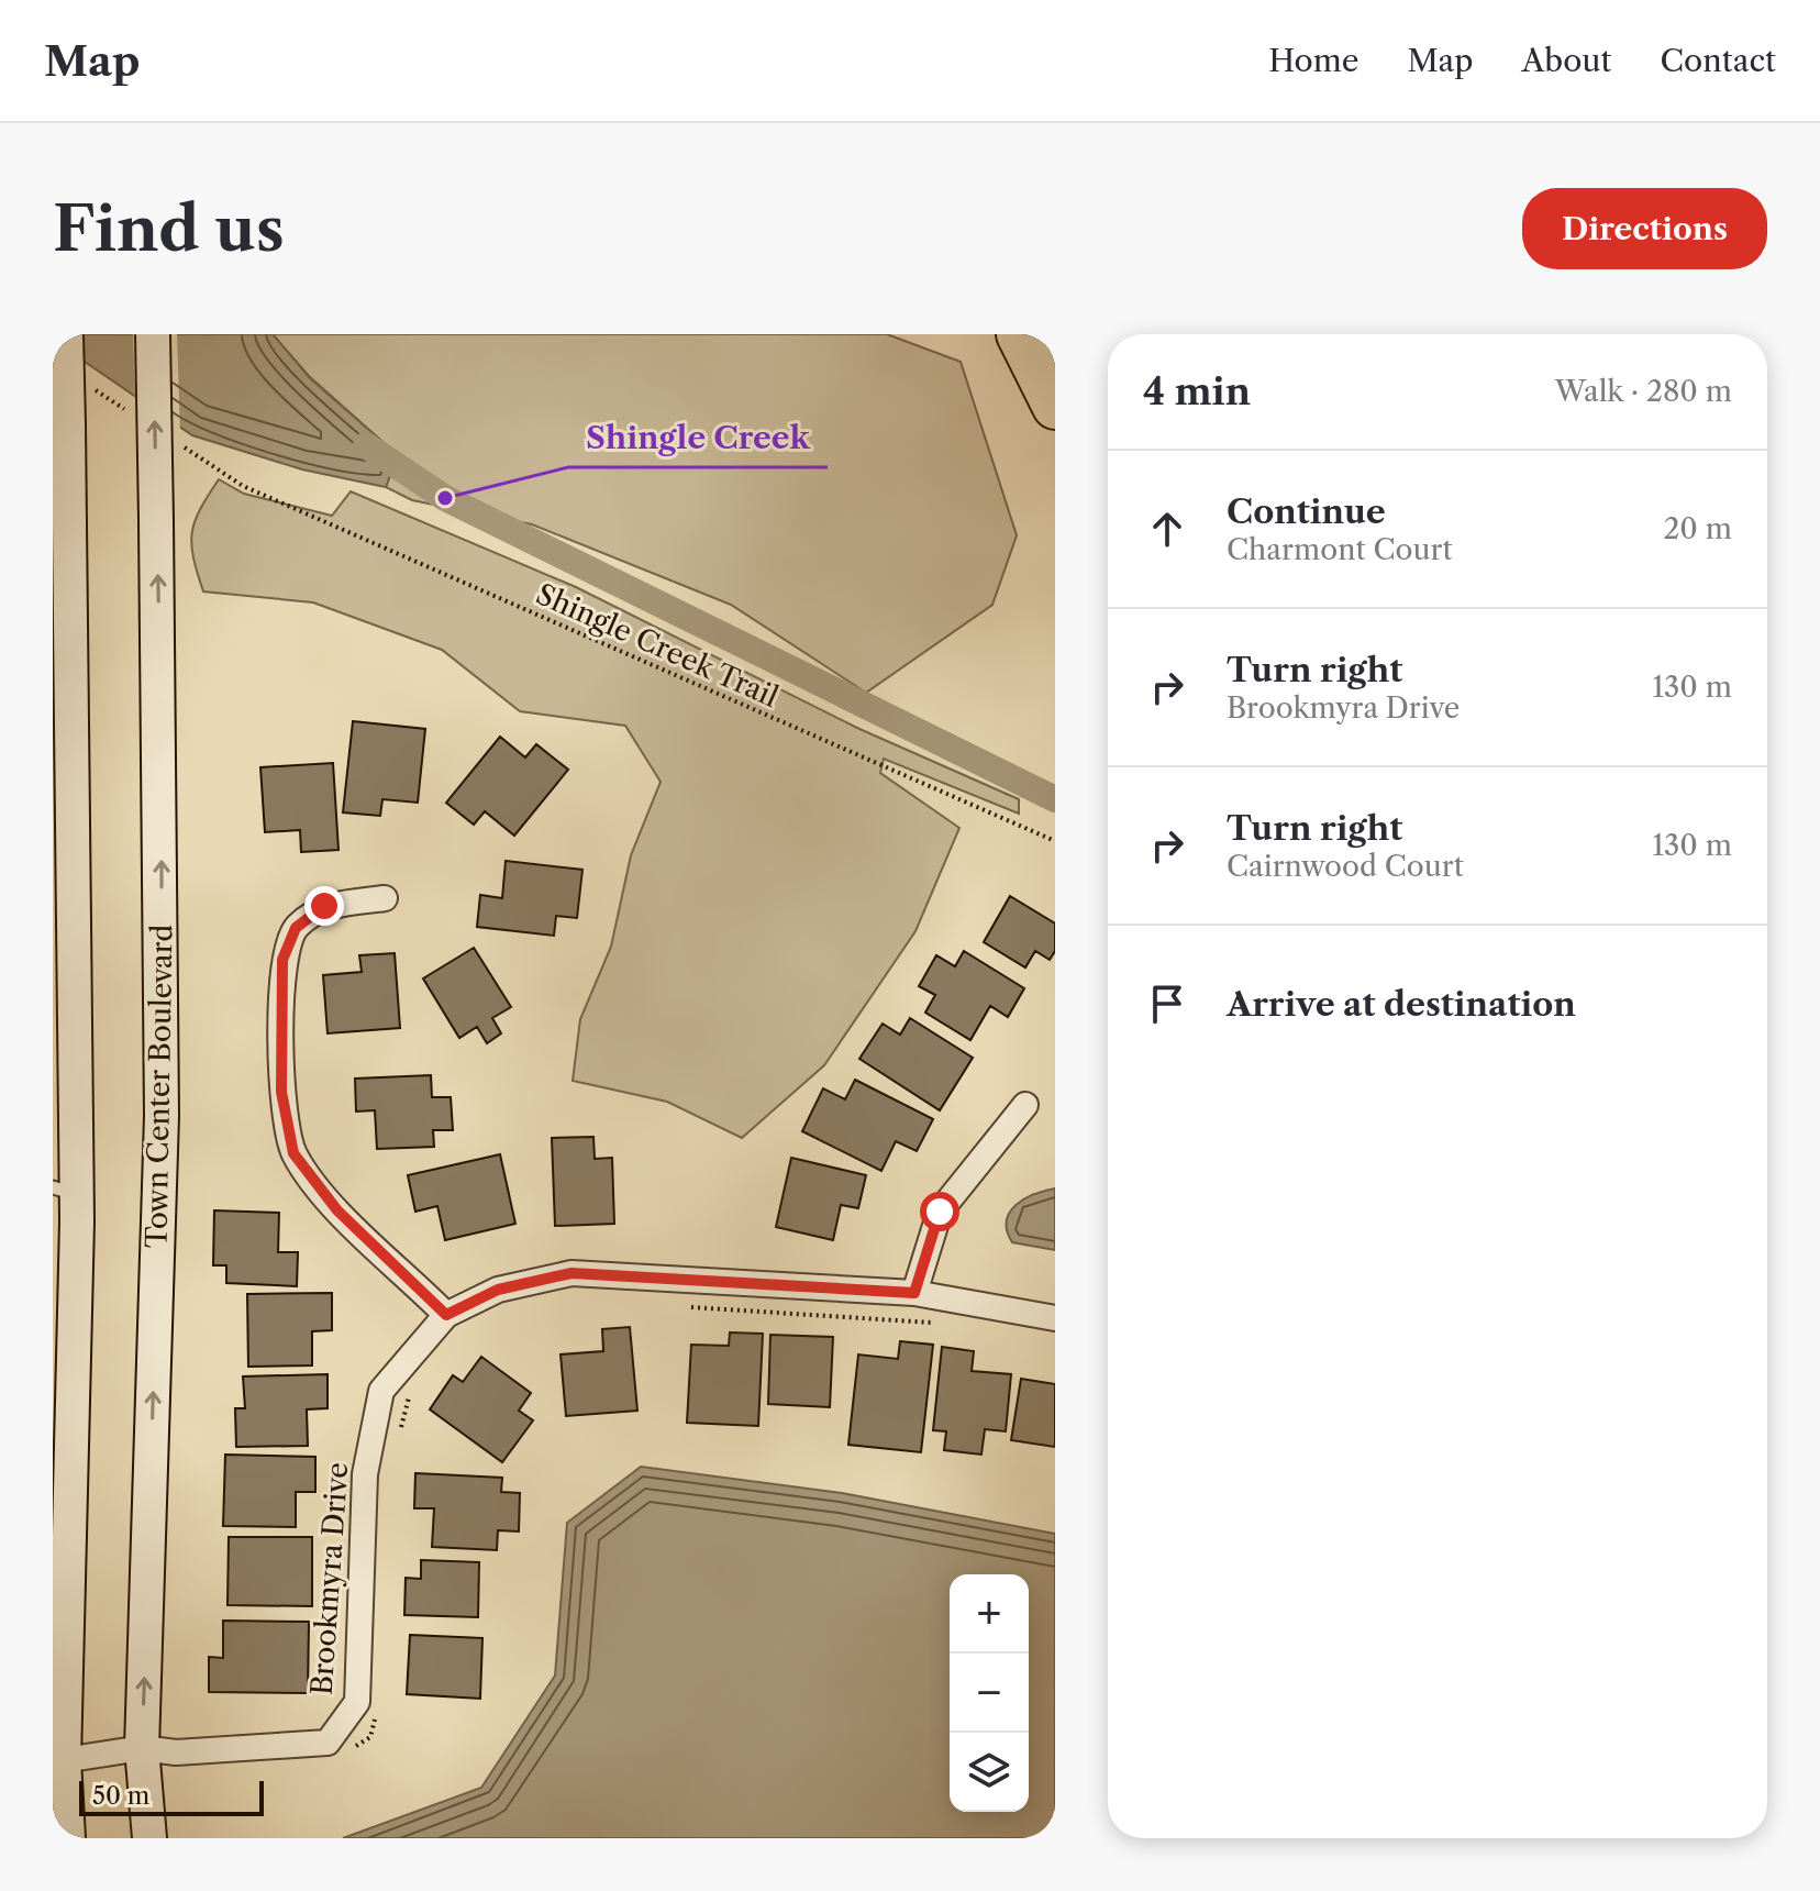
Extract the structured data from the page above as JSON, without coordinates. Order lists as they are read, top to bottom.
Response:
{
  "streets": {
    "street": ["Town Center Boulevard", "Brookmyra Drive"],
    "path": ["Shingle Creek Trail"]
  },
  "crossings": [
    ["Town Center Boulevard", "Brookmyra Drive"]
  ],
  "places": ["Shingle Creek"],
  "scale_bar": "50 m",
  "page": {
    "header": "Map",
    "nav": [
      "Home",
      "Map",
      "About",
      "Contact"
    ],
    "buttons": "Directions",
    "title": "Find us",
    "heading": ["4 min", "Walk · 280 m"],
    "list": [
      ["Continue", "Charmont Court", "20 m"],
      ["Turn right", "Brookmyra Drive", "130 m"],
      ["Turn right", "Cairnwood Court", "130 m"],
      "Arrive at destination"
    ],
    "map_buttons": ["+", "−"],
    "scale": "50 m"
  }
}
